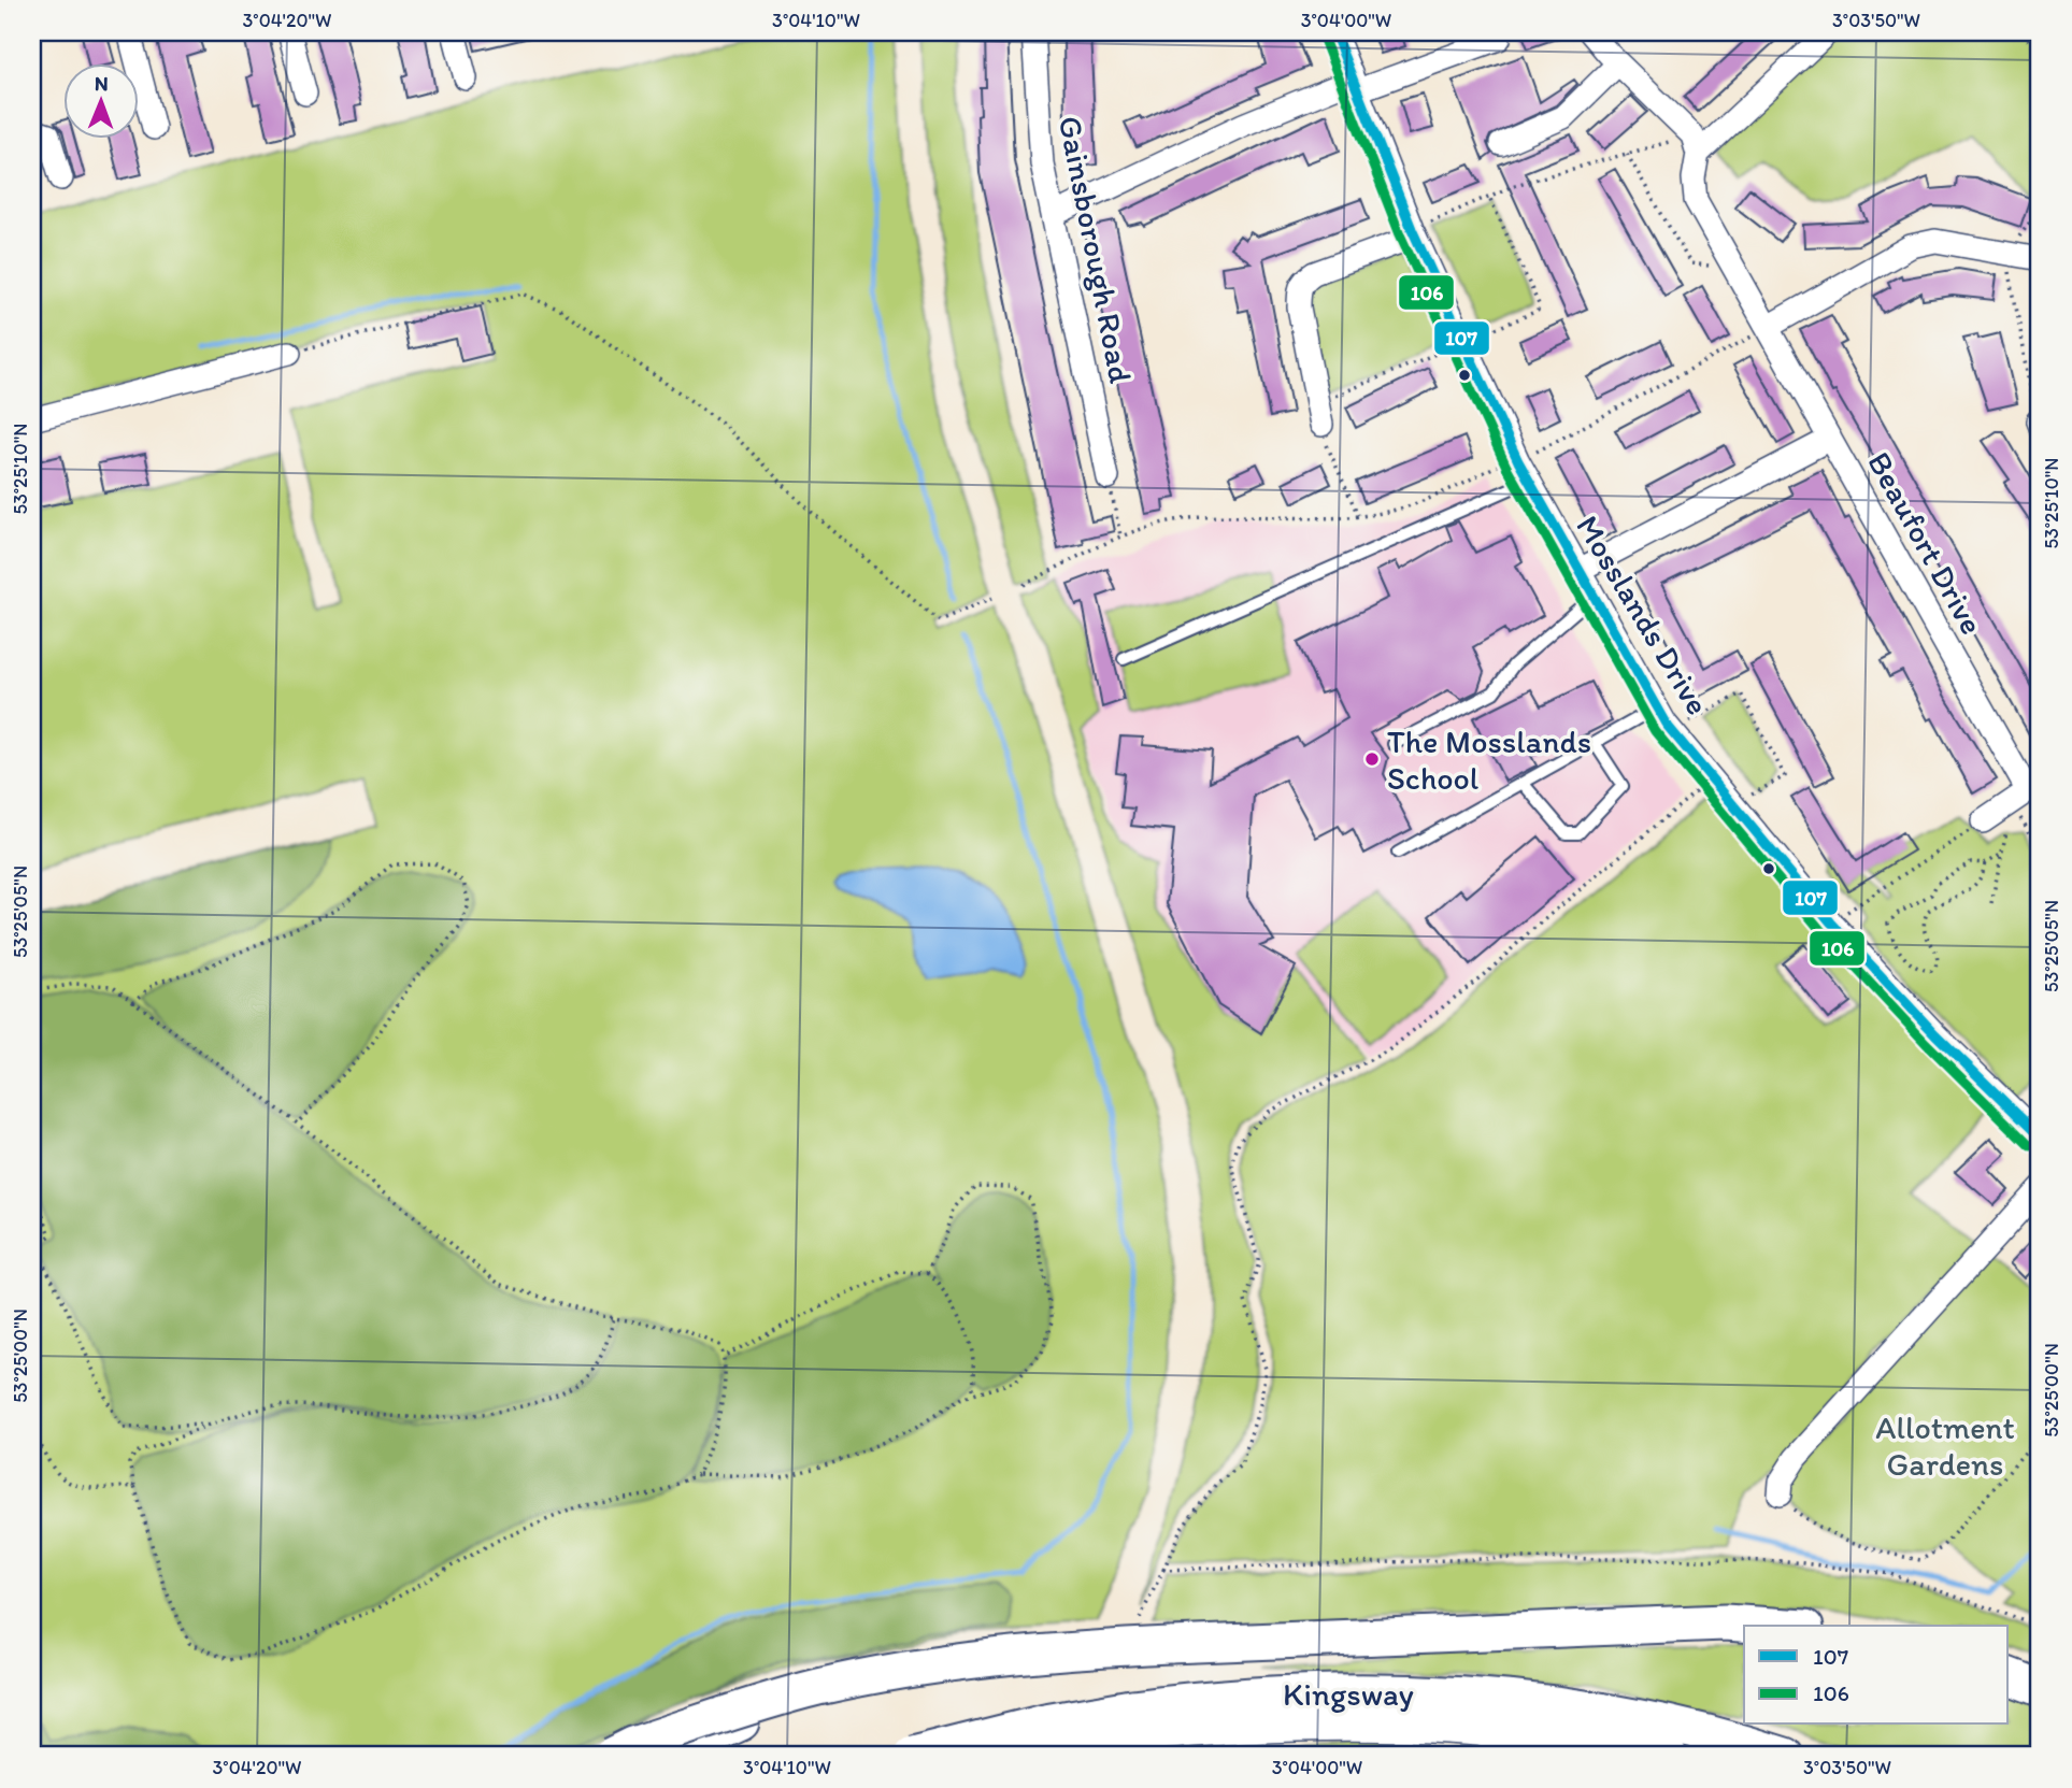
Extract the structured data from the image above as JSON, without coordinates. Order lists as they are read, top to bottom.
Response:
{
  "streets": {
    "highway": ["Kingsway"],
    "street": ["Gainsborough Road", "Beaufort Drive", "Mosslands Drive"]
  },
  "parks": ["Allotment Gardens"],
  "places": ["The Mosslands School"],
  "lines": ["transit line 107", "transit line 106"],
  "legend": ["107", "106"],
  "north": "top",
  "coordinates": [
    "3°04'20\"W",
    "3°04'10\"W",
    "3°04'00\"W",
    "3°03'50\"W",
    "53°25'10\"N",
    "53°25'05\"N",
    "53°25'00\"N"
  ]
}
